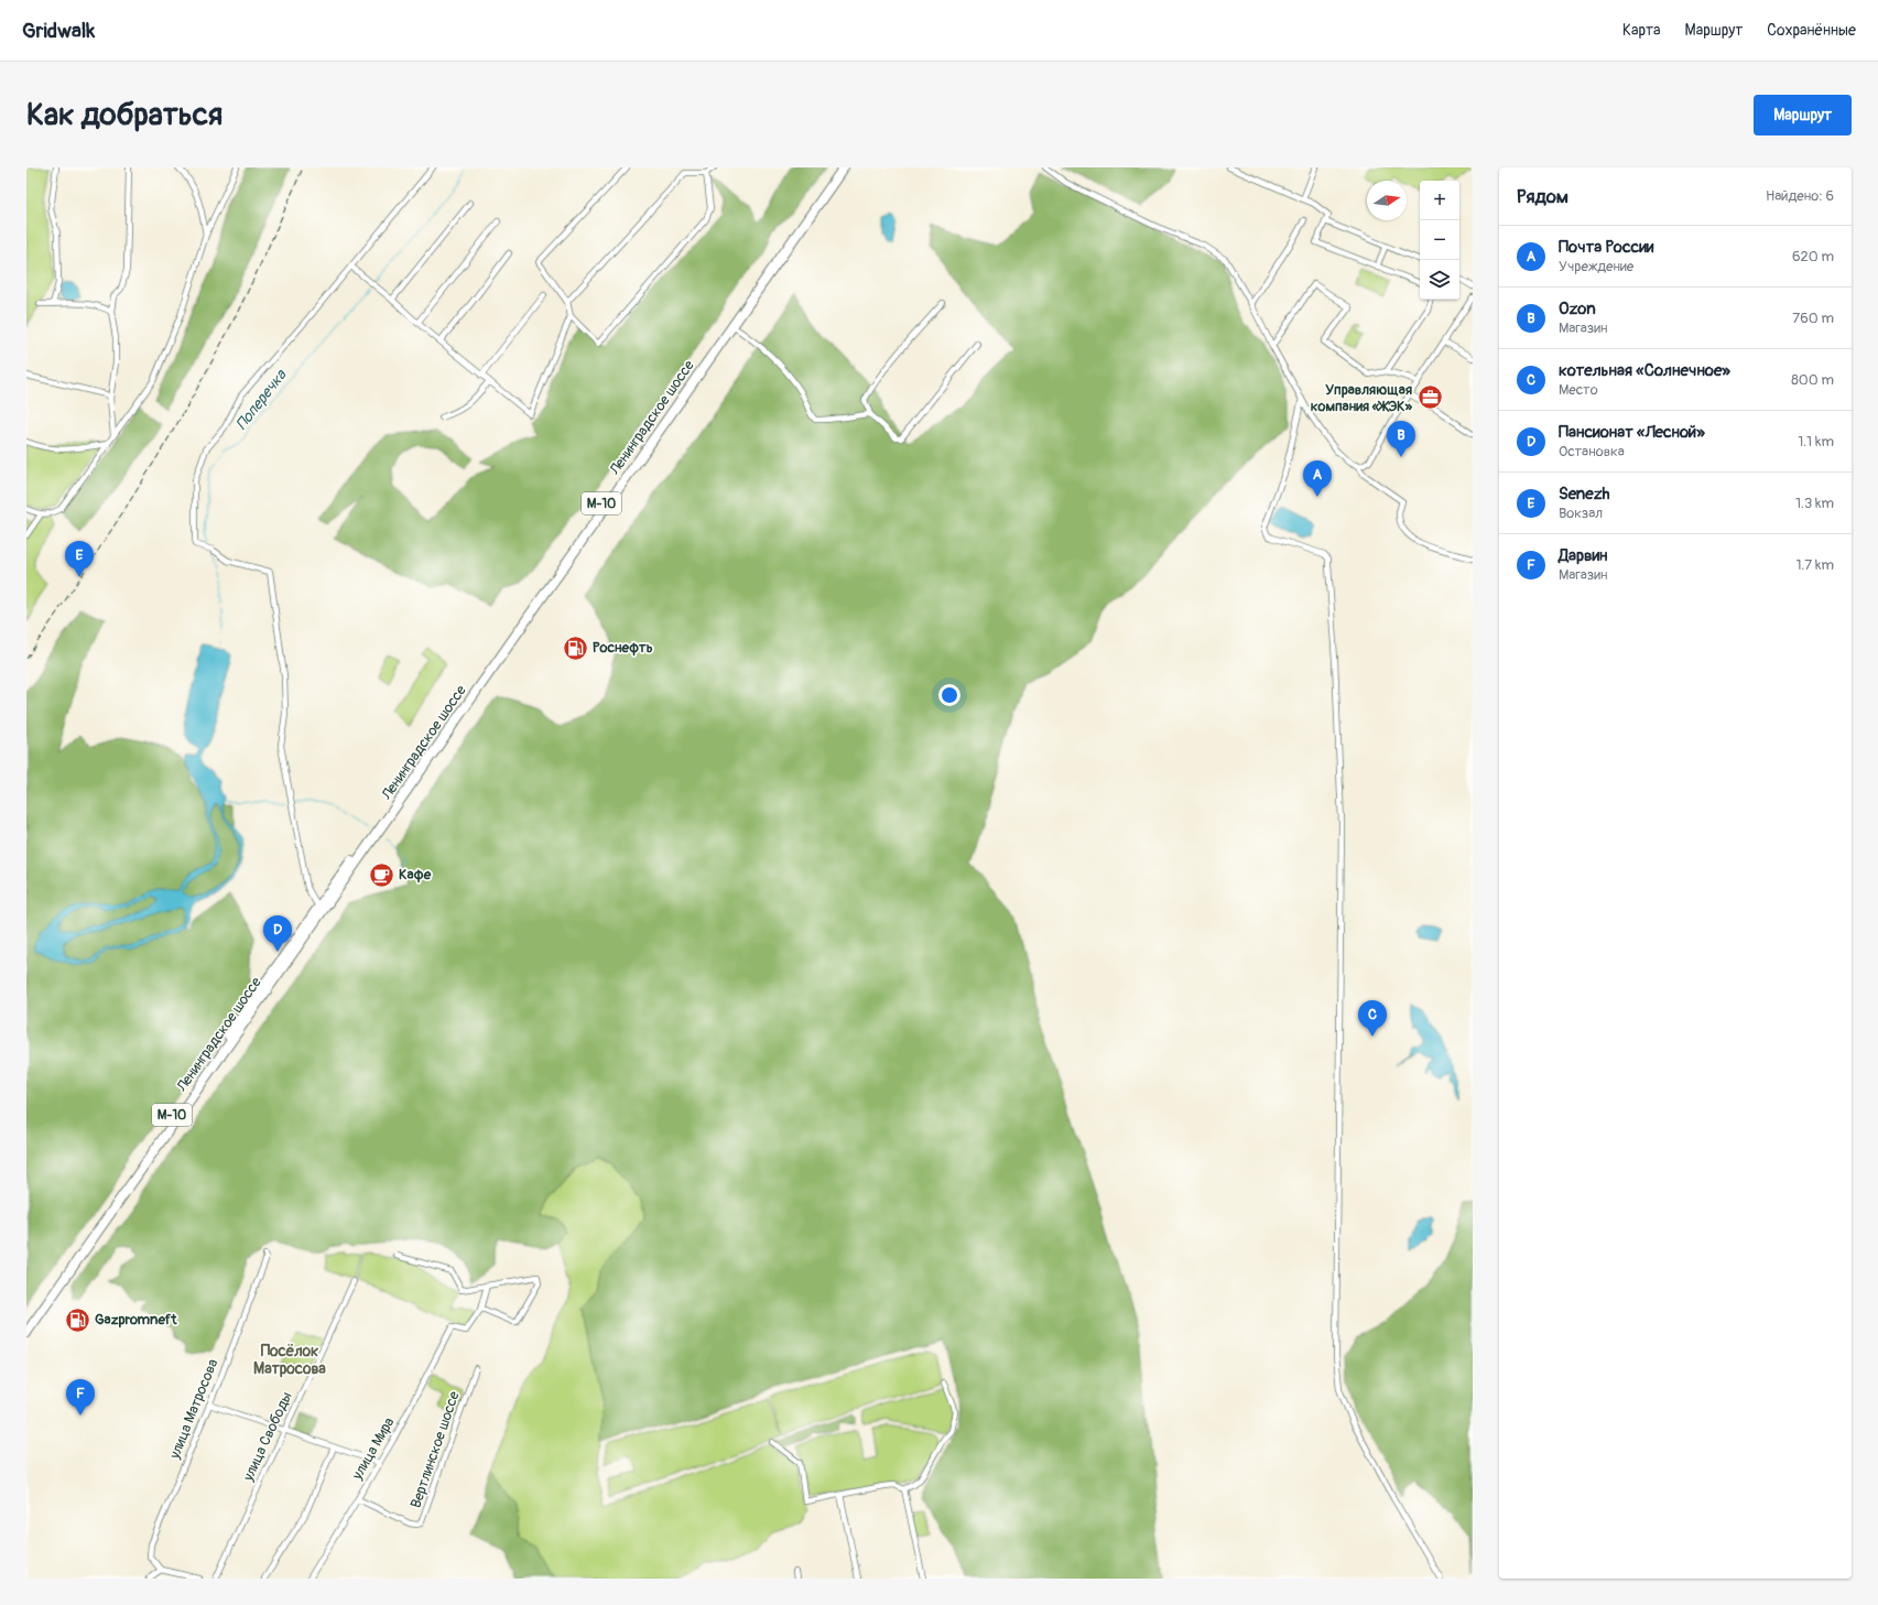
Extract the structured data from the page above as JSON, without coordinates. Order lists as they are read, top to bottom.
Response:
{
  "streets": {
    "highway": ["Ленинградское шоссе", "М-10"],
    "street": [
      "улица Матросова",
      "улица Свободы",
      "улица Мира",
      "Вертлинское шоссе"
    ]
  },
  "crossings": [
    ["улица Мира", "Вертлинское шоссе"]
  ],
  "districts": ["Посёлок Матросова"],
  "water": ["Поперечка"],
  "places": {
    "office": ["Управляющая компания «ЖЭК»"],
    "fuel station": ["Роснефть", "Gazpromneft"],
    "cafe": ["Кафе"]
  },
  "north": "right",
  "page": {
    "header": "Gridwalk",
    "nav": ["Карта", "Маршрут", "Сохранённые"],
    "buttons": "Маршрут",
    "title": "Как добраться",
    "heading": ["Рядом", "Найдено: 6"],
    "map_buttons": ["+", "−"],
    "list": [
      {
        "mark": "A",
        "name": "Почта России",
        "note": "Учреждение",
        "value": "620 m"
      },
      {
        "mark": "B",
        "name": "Ozon",
        "note": "Магазин",
        "value": "760 m"
      },
      {
        "mark": "C",
        "name": "котельная «Солнечное»",
        "note": "Место",
        "value": "800 m"
      },
      {
        "mark": "D",
        "name": "Пансионат «Лесной»",
        "note": "Остановка",
        "value": "1.1 km"
      },
      {
        "mark": "E",
        "name": "Senezh",
        "note": "Вокзал",
        "value": "1.3 km"
      },
      {
        "mark": "F",
        "name": "Дарвин",
        "note": "Магазин",
        "value": "1.7 km"
      }
    ],
    "pins": [
      "B",
      "A",
      "E",
      "D",
      "C",
      "F"
    ]
  }
}
